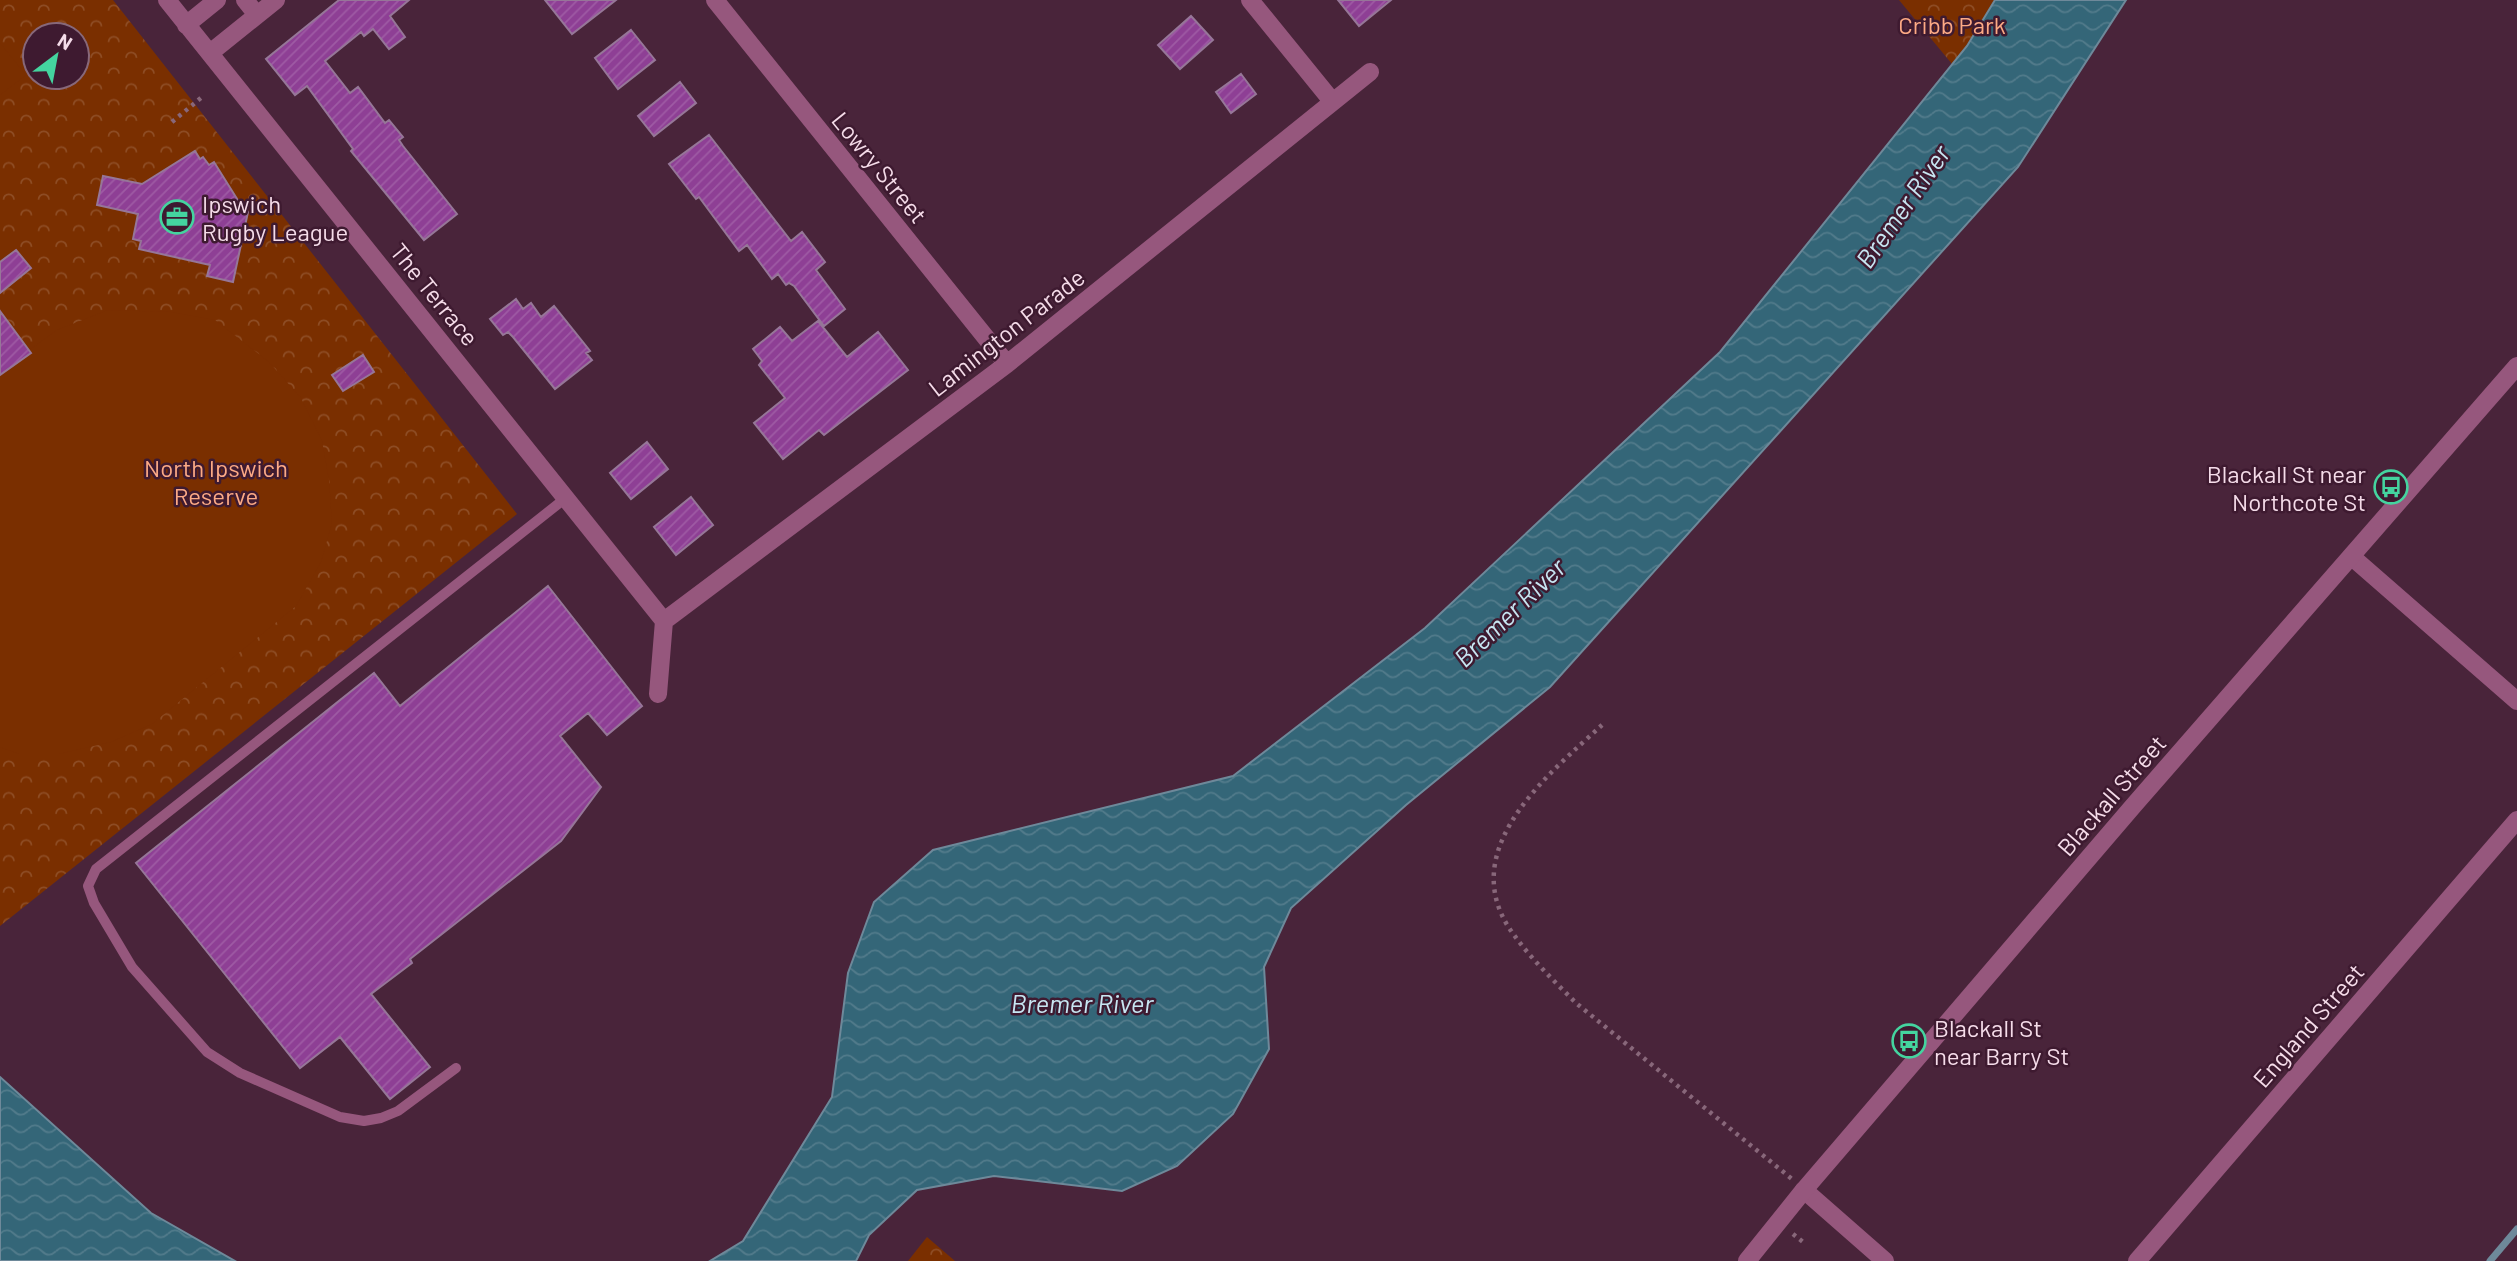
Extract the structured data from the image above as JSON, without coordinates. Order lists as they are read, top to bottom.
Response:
{
  "streets": {
    "street": [
      "Lowry Street",
      "The Terrace",
      "Lamington Parade",
      "Blackall Street",
      "England Street"
    ]
  },
  "crossings": [
    ["Lowry Street", "Lamington Parade"],
    ["The Terrace", "Lamington Parade"]
  ],
  "water": ["Bremer River"],
  "parks": ["Cribb Park", "North Ipswich Reserve"],
  "places": {
    "office": ["Ipswich Rugby League"],
    "bus stop": ["Blackall St near Northcote St", "Blackall St near Barry St"]
  },
  "north": "top right"
}
